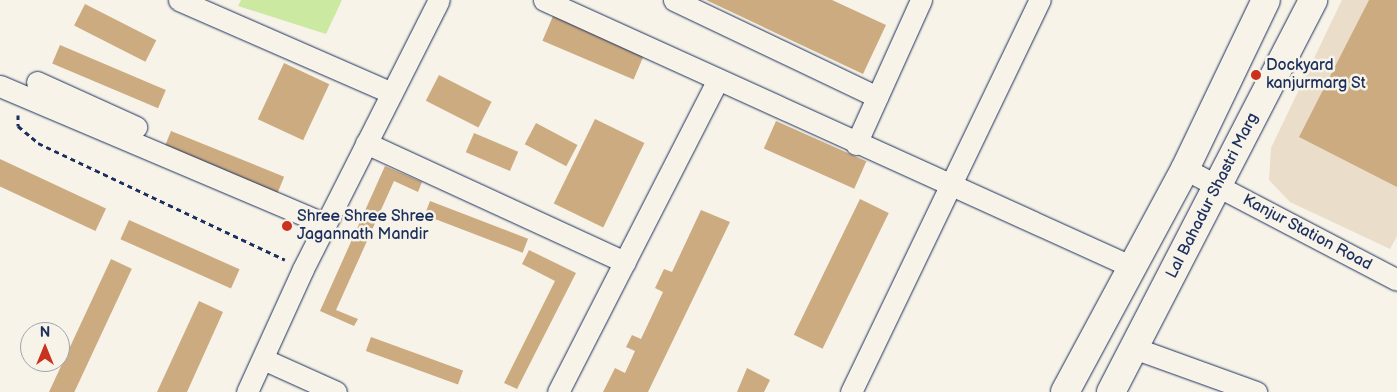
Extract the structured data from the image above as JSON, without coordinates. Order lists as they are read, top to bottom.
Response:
{
  "streets": {
    "main road": ["Lal Bahadur Shastri Marg"],
    "street": ["Kanjur Station Road"]
  },
  "crossings": [
    ["Lal Bahadur Shastri Marg", "Kanjur Station Road"]
  ],
  "places": ["Dockyard kanjurmarg St", "Shree Shree Shree Jagannath Mandir"],
  "north": "top"
}
